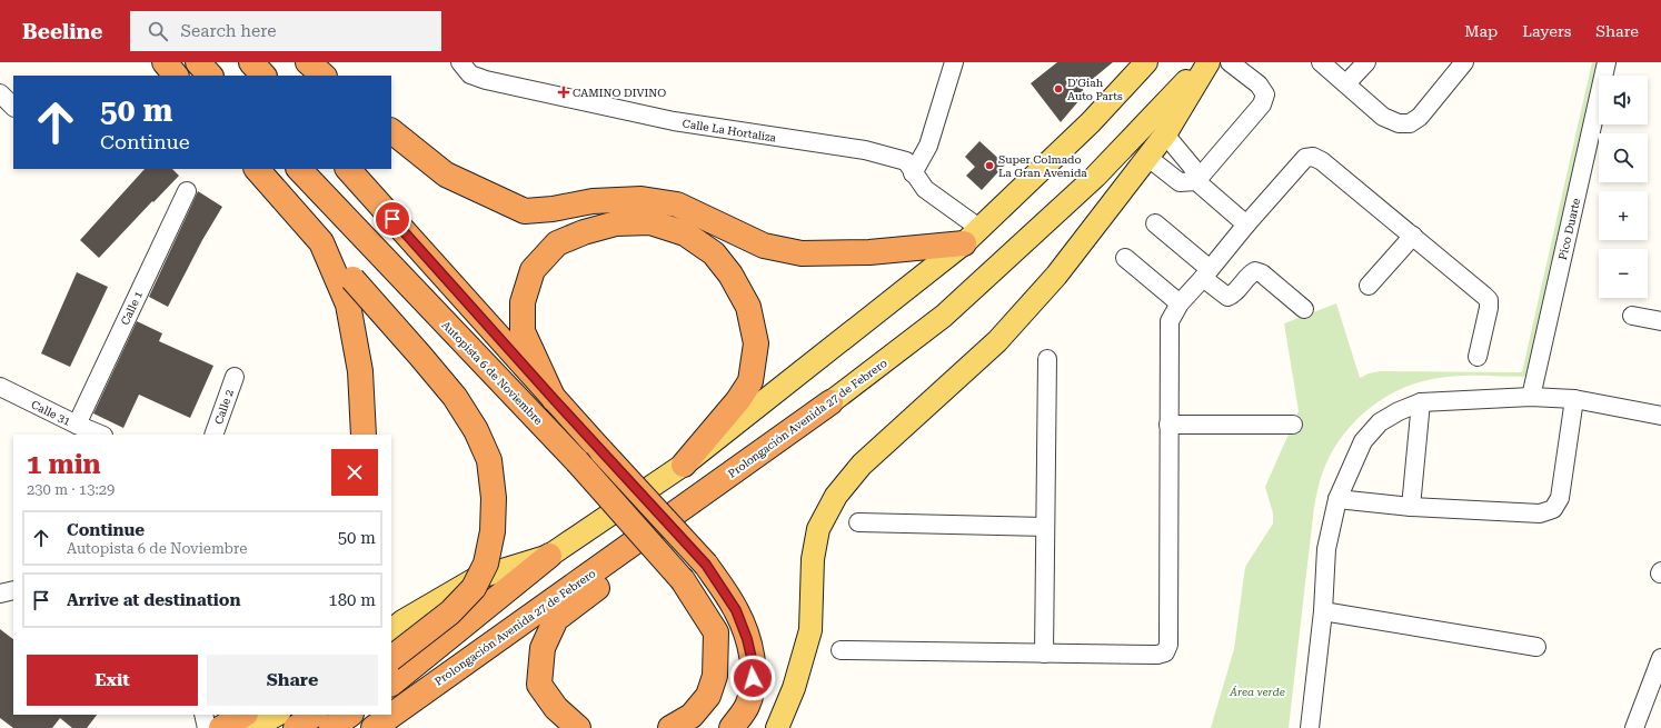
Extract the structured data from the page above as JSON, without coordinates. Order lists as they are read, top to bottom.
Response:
{
  "streets": {
    "highway": ["Autopista 6 de Noviembre", "Prolongación Avenida 27 de Febrero"],
    "street": [
      "Calle La Hortaliza",
      "Pico Duarte",
      "Calle 1",
      "Calle 2",
      "Calle 31"
    ]
  },
  "crossings": [
    ["Calle 1", "Calle 31"]
  ],
  "parks": ["Área verde"],
  "places": {
    "other": ["D'Giah Auto Parts", "Super Colmado La Gran Avenida"],
    "health": ["CAMINO DIVINO"]
  },
  "page": {
    "header": "Beeline",
    "search": "Search here",
    "nav": ["Map", "Layers", "Share"],
    "map_buttons": ["+", "−"],
    "turn": ["50 m", "Continue"],
    "heading": ["1 min", "230 m · 13:29"],
    "list": [
      {
        "name": "Continue",
        "note": "Autopista 6 de Noviembre",
        "value": "50 m"
      },
      {
        "name": "Arrive at destination",
        "value": "180 m"
      }
    ],
    "buttons": ["Exit", "Share"]
  }
}
